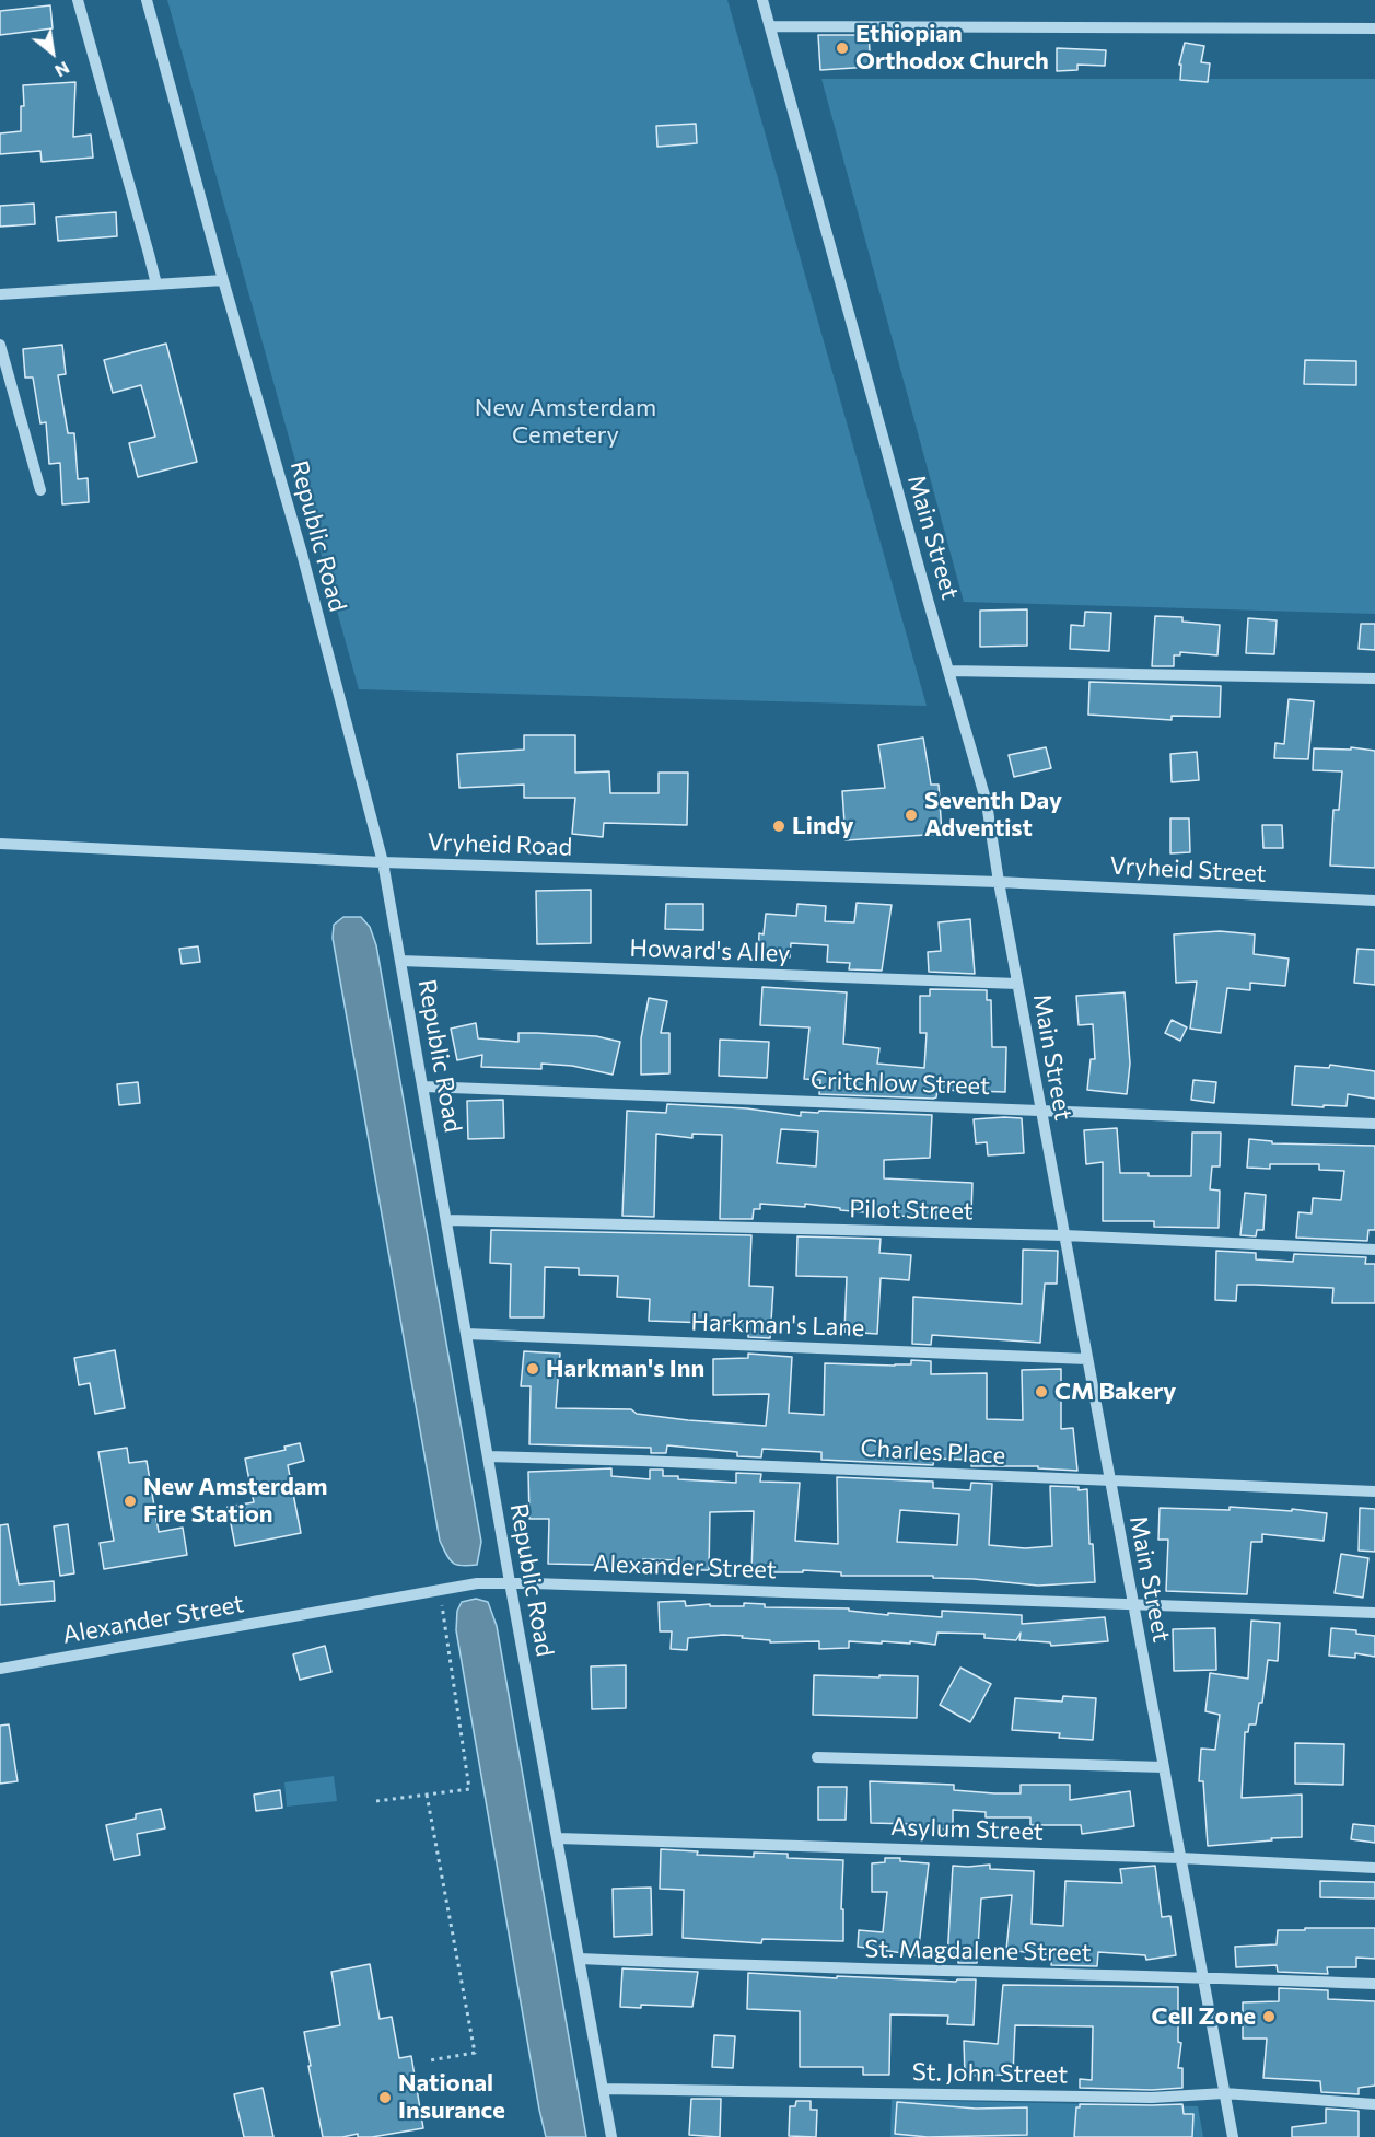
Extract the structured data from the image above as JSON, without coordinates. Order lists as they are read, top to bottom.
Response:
{
  "streets": {
    "street": [
      "Republic Road",
      "Main Street",
      "Vryheid Road",
      "Vryheid Street",
      "Howard's Alley",
      "Critchlow Street",
      "Pilot Street",
      "Harkman's Lane",
      "Charles Place",
      "Alexander Street",
      "Asylum Street",
      "St. Magdalene Street",
      "St. John Street"
    ]
  },
  "crossings": [
    ["Republic Road", "Vryheid Road"],
    ["Republic Road", "Howard's Alley"],
    ["Republic Road", "Critchlow Street"],
    ["Republic Road", "Pilot Street"],
    ["Republic Road", "Harkman's Lane"],
    ["Republic Road", "Charles Place"],
    ["Republic Road", "Alexander Street"],
    ["Republic Road", "Asylum Street"],
    ["Republic Road", "St. Magdalene Street"],
    ["Republic Road", "St. John Street"],
    ["Main Street", "Vryheid Road"],
    ["Main Street", "Vryheid Street"],
    ["Main Street", "Howard's Alley"],
    ["Main Street", "Critchlow Street"],
    ["Main Street", "Pilot Street"],
    ["Main Street", "Harkman's Lane"],
    ["Main Street", "Charles Place"],
    ["Main Street", "Alexander Street"],
    ["Main Street", "Asylum Street"],
    ["Main Street", "St. Magdalene Street"],
    ["Main Street", "St. John Street"],
    ["Vryheid Road", "Vryheid Street"]
  ],
  "parks": ["New Amsterdam Cemetery"],
  "places": [
    "Ethiopian Orthodox Church",
    "Seventh Day Adventist",
    "Lindy",
    "Harkman's Inn",
    "CM Bakery",
    "New Amsterdam Fire Station",
    "Cell Zone",
    "National Insurance"
  ],
  "north": "bottom right"
}
